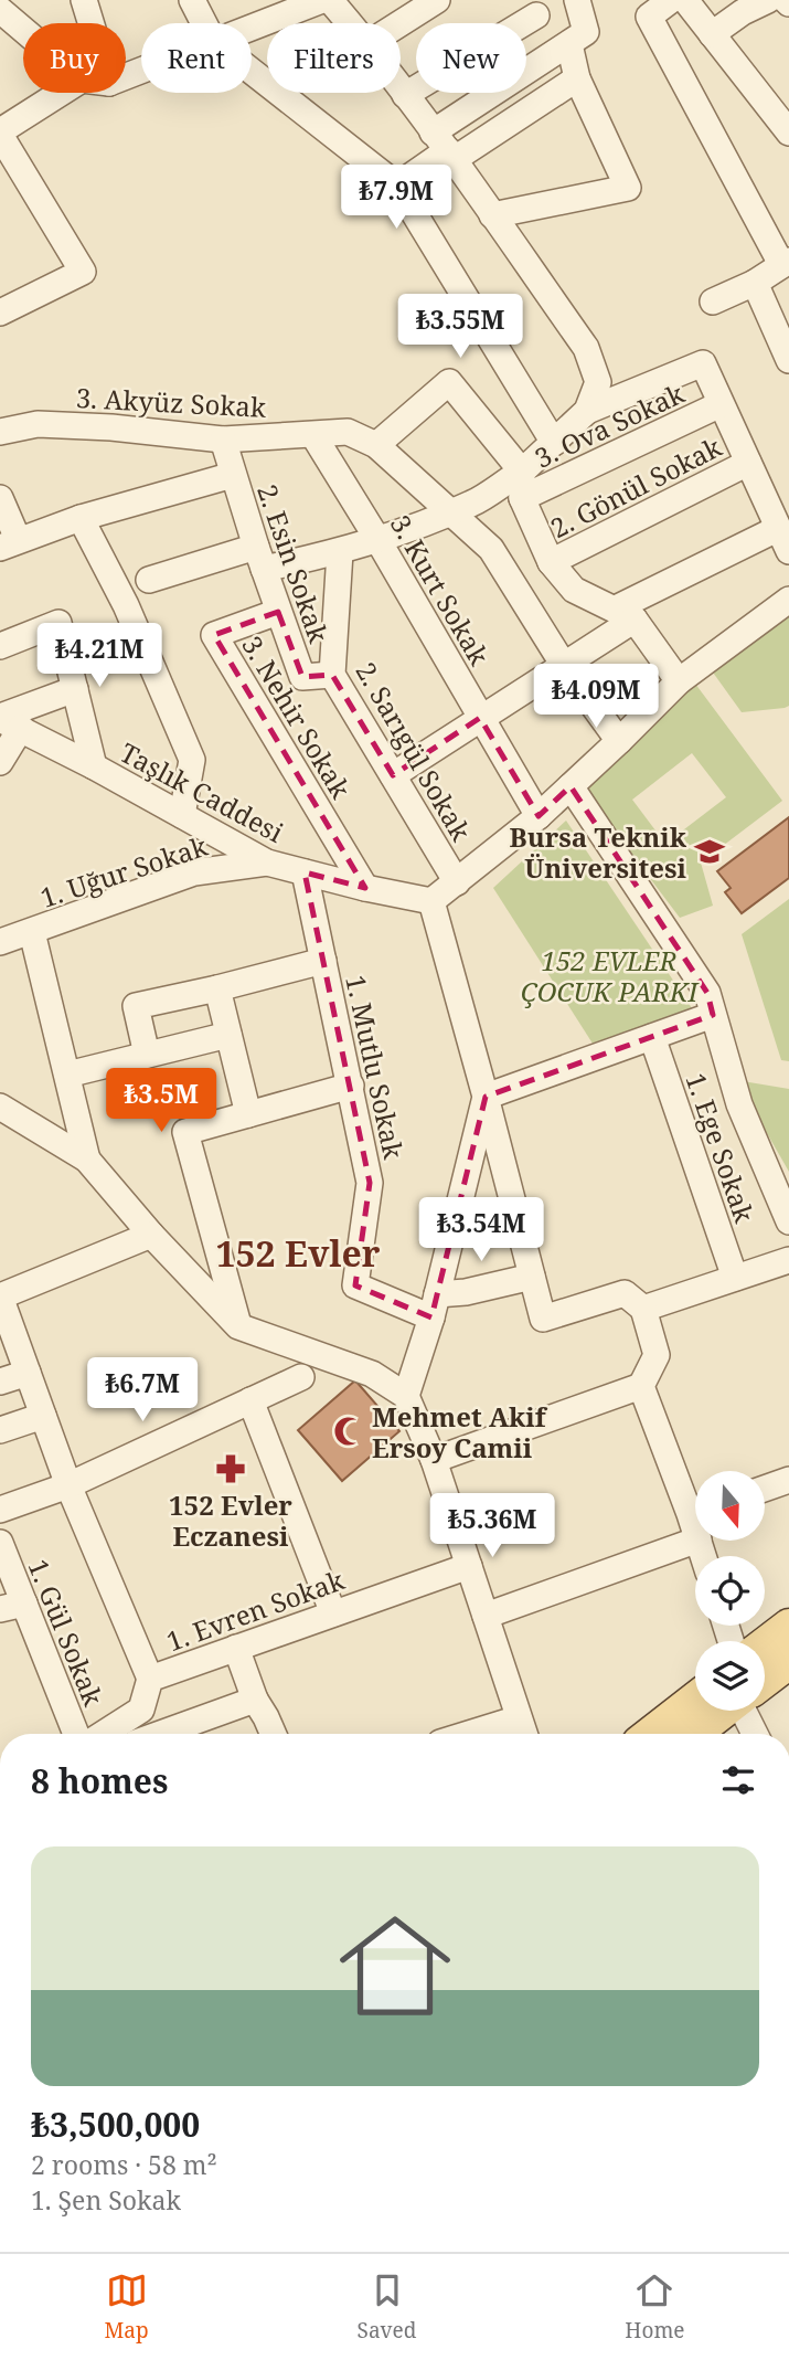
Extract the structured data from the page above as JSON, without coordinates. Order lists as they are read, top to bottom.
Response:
{
  "streets": {
    "street": [
      "3. Akyüz Sokak",
      "3. Ova Sokak",
      "2. Gönül Sokak",
      "2. Esin Sokak",
      "3. Kurt Sokak",
      "3. Nehir Sokak",
      "2. Sarıgül Sokak",
      "Taşlık Caddesi",
      "1. Uğur Sokak",
      "1. Mutlu Sokak",
      "1. Ege Sokak",
      "1. Evren Sokak",
      "1. Gül Sokak"
    ]
  },
  "crossings": [
    ["3. Akyüz Sokak", "2. Esin Sokak"],
    ["3. Akyüz Sokak", "3. Kurt Sokak"],
    ["2. Esin Sokak", "3. Nehir Sokak"],
    ["2. Esin Sokak", "2. Sarıgül Sokak"],
    ["3. Nehir Sokak", "Taşlık Caddesi"],
    ["Taşlık Caddesi", "1. Uğur Sokak"],
    ["Taşlık Caddesi", "1. Mutlu Sokak"]
  ],
  "districts": ["152 Evler"],
  "parks": ["152 EVLER ÇOCUK PARKI"],
  "places": {
    "school or university": ["Bursa Teknik Üniversitesi"],
    "mosque": ["Mehmet Akif Ersoy Camii"],
    "pharmacy": ["152 Evler Eczanesi"]
  },
  "north": "bottom",
  "page": {
    "chip": [
      "Buy",
      "Rent",
      "Filters",
      "New"
    ],
    "price": [
      "₺7.9M",
      "₺3.55M",
      "₺4.21M",
      "₺4.09M",
      "₺3.5M",
      "₺3.54M",
      "₺6.7M",
      "₺5.36M"
    ],
    "heading": "8 homes",
    "list": [
      {
        "name": "₺3,500,000",
        "note": "2 rooms · 58 m² · 1. Şen Sokak"
      }
    ],
    "tabs": ["Map", "Saved", "Home"]
  }
}
